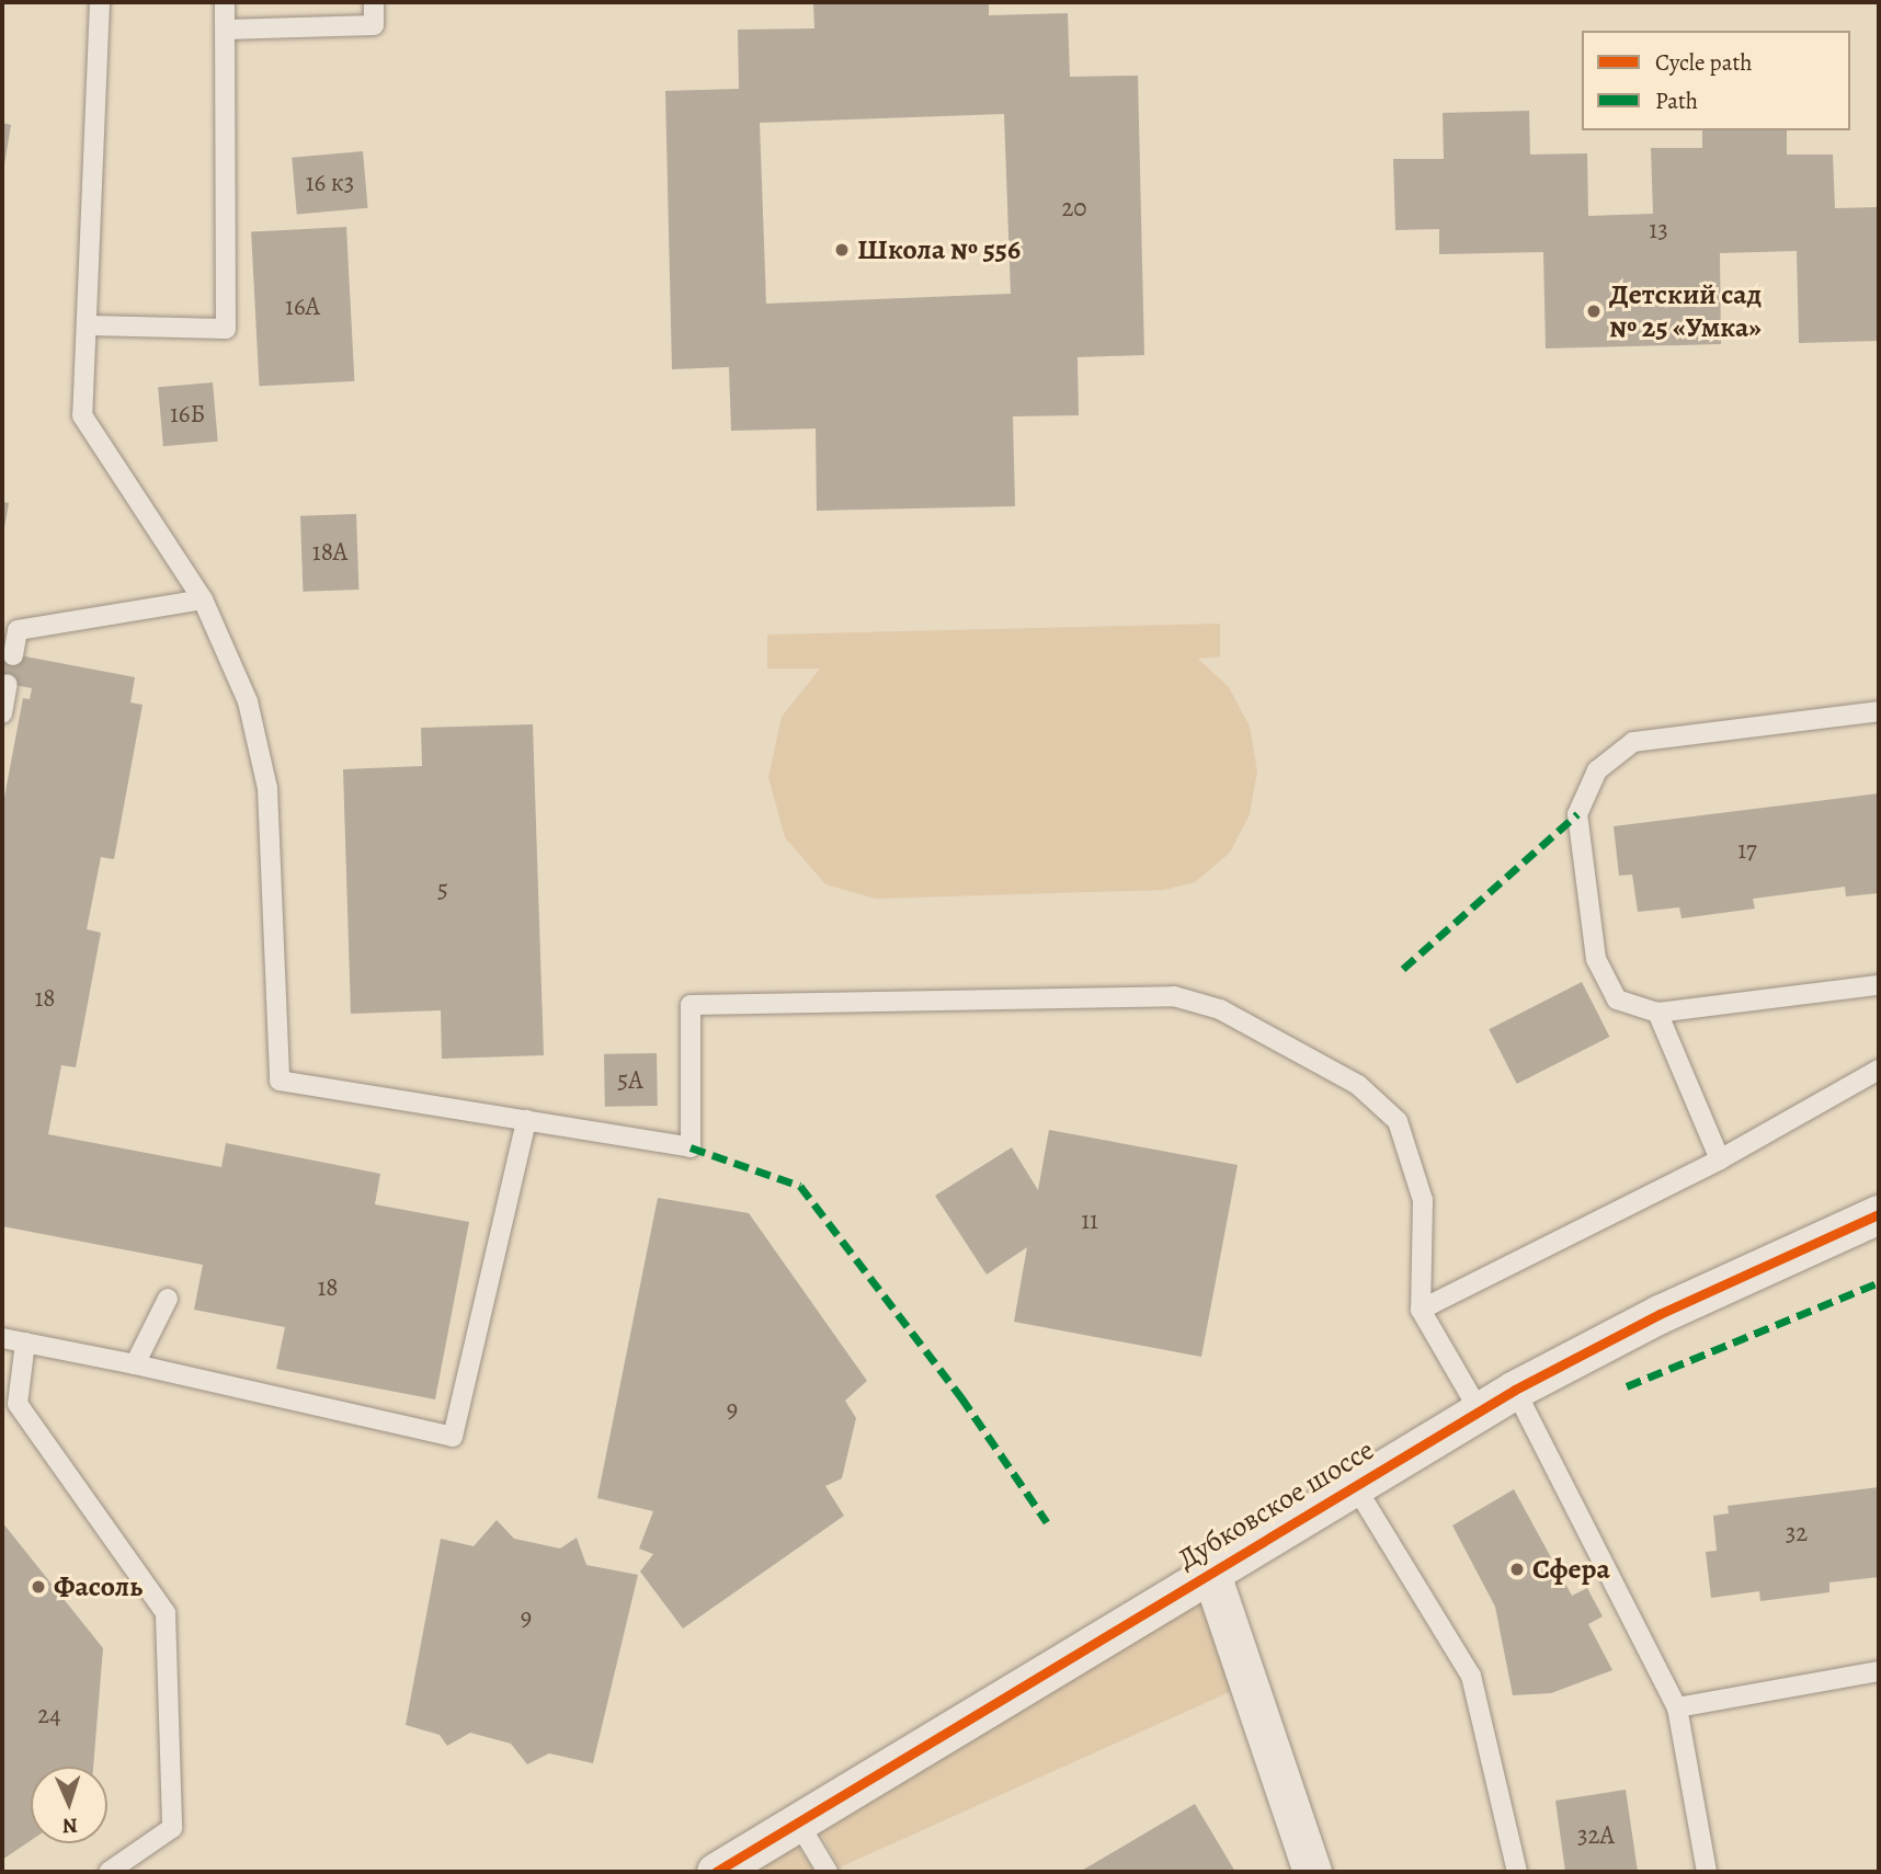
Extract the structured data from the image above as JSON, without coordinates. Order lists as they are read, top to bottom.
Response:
{
  "streets": {
    "street": ["Дубковское шоссе"]
  },
  "places": [
    "Школа № 556",
    "Детский сад № 25 «Умка»",
    "Сфера",
    "Фасоль"
  ],
  "house_numbers": [
    "16 к3",
    "20",
    "13",
    "16А",
    "16Б",
    "18А",
    "17",
    "5",
    "18",
    "5А",
    "11",
    "18",
    "9",
    "32",
    "9",
    "24",
    "32А"
  ],
  "legend": ["Cycle path", "Path"],
  "north": "bottom"
}
